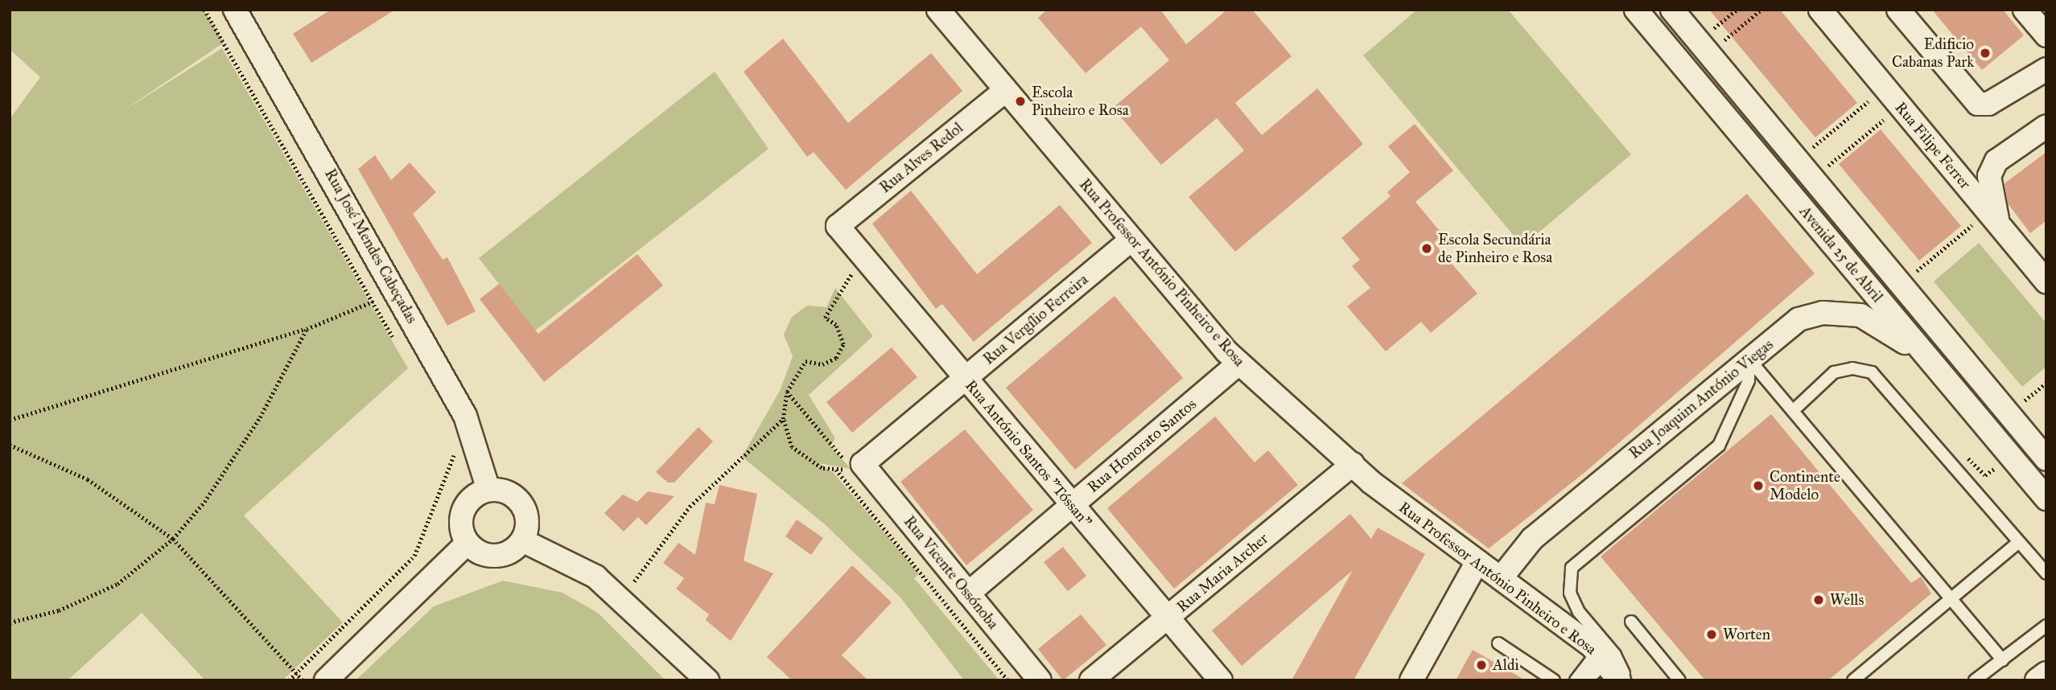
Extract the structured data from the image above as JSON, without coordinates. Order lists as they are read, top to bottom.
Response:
{
  "streets": {
    "street": [
      "Rua Filipe Ferrer",
      "Rua Alves Redol",
      "Rua José Mendes Cabeçadas",
      "Avenida 25 de Abril",
      "Rua Professor António Pinheiro e Rosa",
      "Rua Vergílio Ferreira",
      "Rua Joaquim António Viegas",
      "Rua Honorato Santos",
      "Rua António Santos \"Tóssan\"",
      "Rua Vicente Ossónoba",
      "Rua Maria Archer"
    ]
  },
  "crossings": [
    ["Rua Alves Redol", "Rua Professor António Pinheiro e Rosa"],
    ["Rua Alves Redol", "Rua António Santos \"Tóssan\""],
    ["Avenida 25 de Abril", "Rua Joaquim António Viegas"],
    ["Rua Professor António Pinheiro e Rosa", "Rua Vergílio Ferreira"],
    ["Rua Professor António Pinheiro e Rosa", "Rua Joaquim António Viegas"],
    ["Rua Professor António Pinheiro e Rosa", "Rua Honorato Santos"],
    ["Rua Professor António Pinheiro e Rosa", "Rua Maria Archer"],
    ["Rua Vergílio Ferreira", "Rua António Santos \"Tóssan\""],
    ["Rua Vergílio Ferreira", "Rua Vicente Ossónoba"],
    ["Rua Honorato Santos", "Rua António Santos \"Tóssan\""],
    ["Rua Honorato Santos", "Rua Vicente Ossónoba"],
    ["Rua António Santos \"Tóssan\"", "Rua Maria Archer"]
  ],
  "places": [
    "Edificio Cabanas Park",
    "Escola Pinheiro e Rosa",
    "Escola Secundária de Pinheiro e Rosa",
    "Continente Modelo",
    "Wells",
    "Worten",
    "Aldi"
  ]
}
